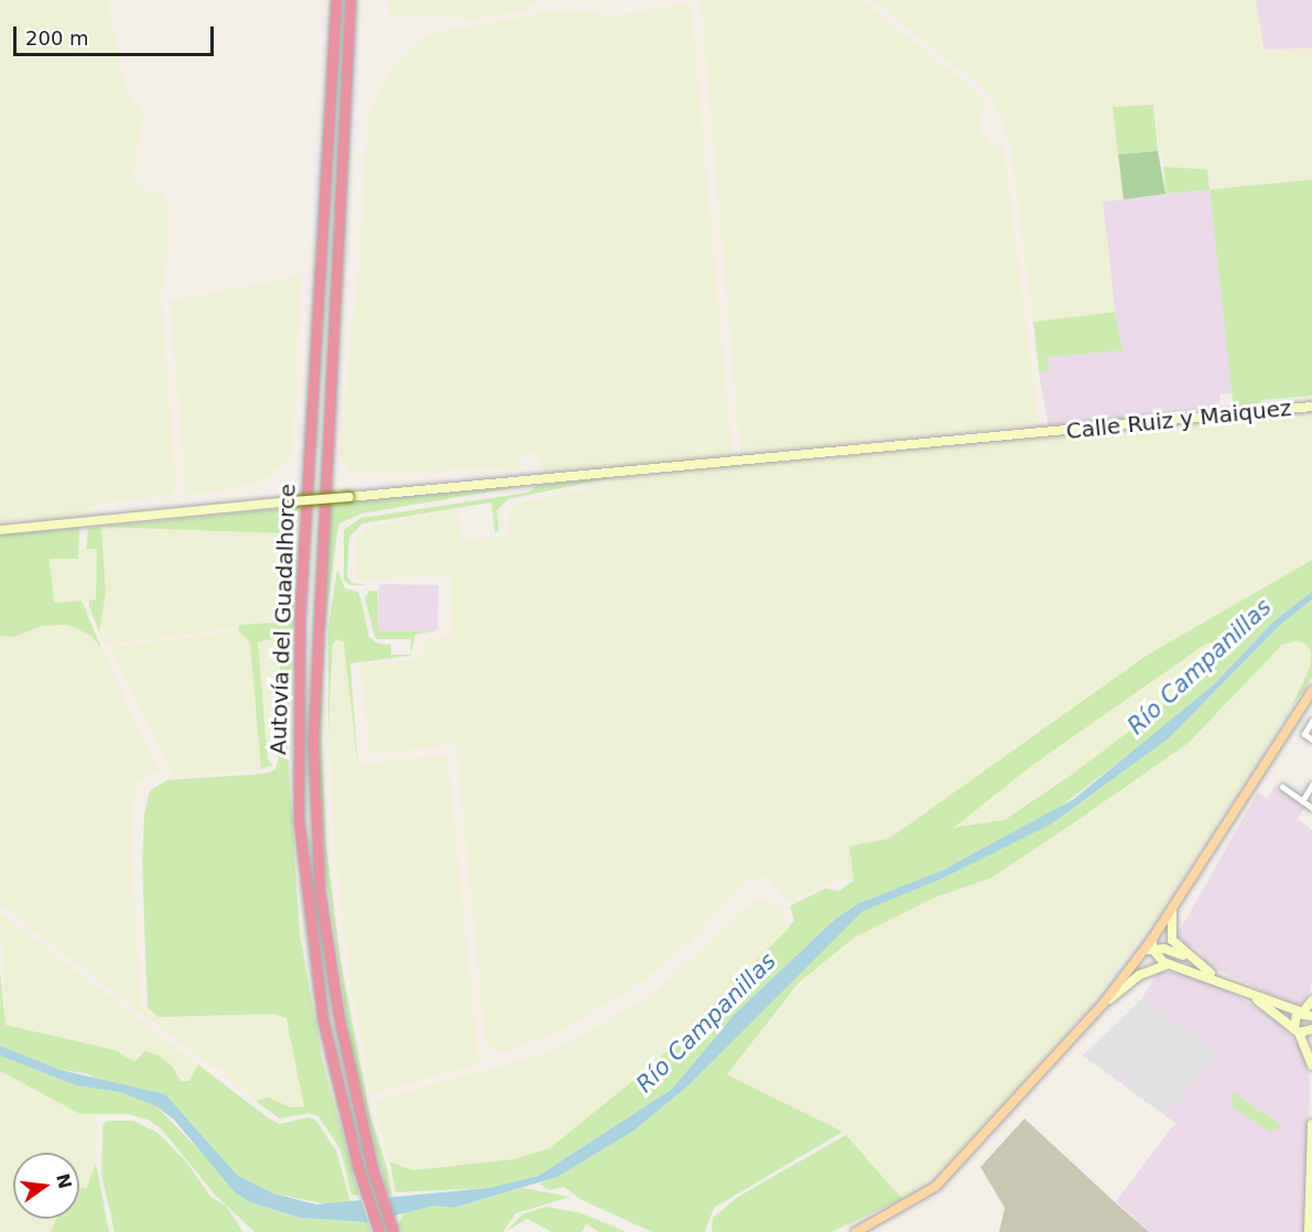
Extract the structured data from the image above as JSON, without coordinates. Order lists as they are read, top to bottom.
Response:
{
  "streets": {
    "highway": ["Autovía del Guadalhorce"],
    "street": ["Calle Ruiz y Maiquez"]
  },
  "water": ["Río Campanillas"],
  "scale_bar": "200 m",
  "north": "right"
}
